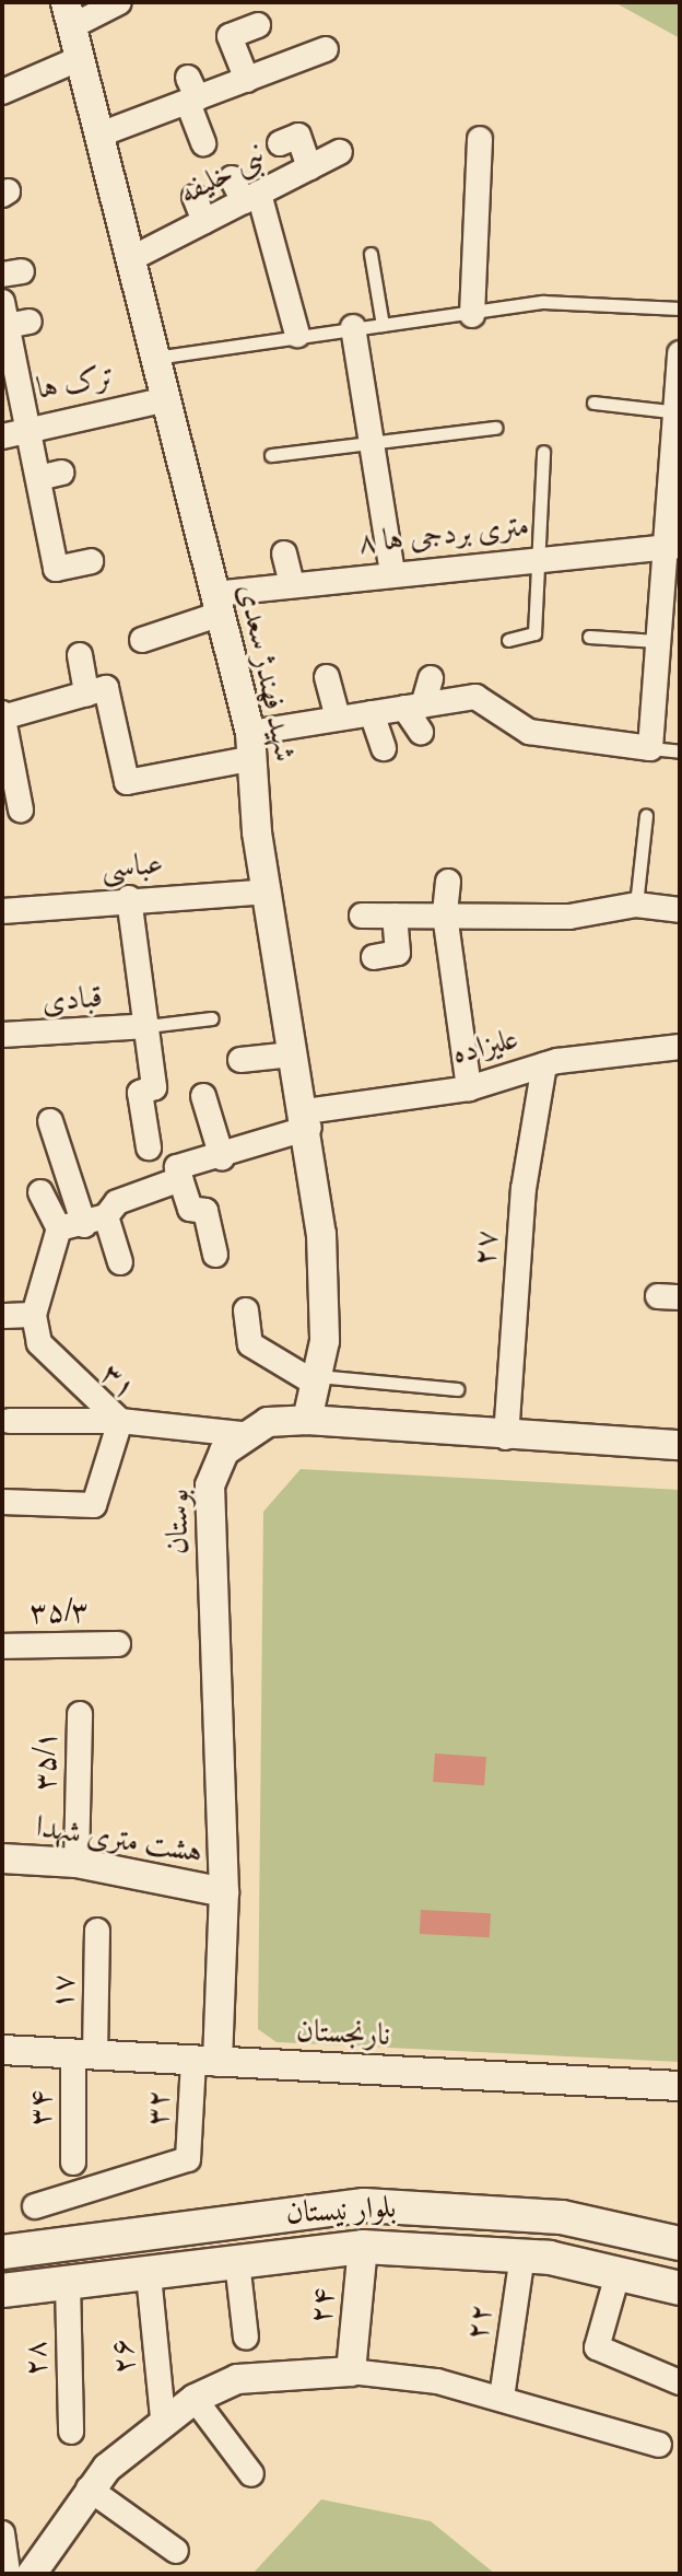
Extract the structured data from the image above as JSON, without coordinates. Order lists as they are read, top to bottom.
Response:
{
  "streets": {
    "main road": ["بلوار نیستان"],
    "street": [
      "نبی خلیفه",
      "ترک ها",
      "۸ متری بردجی ها",
      "شهید فهندژ سعدی",
      "عباسی",
      "قبادی",
      "علیزاده",
      "۲۷",
      "۳۱",
      "بوستان",
      "۳۵/۳",
      "۳۵/۱",
      "هشت متری شهدا",
      "۱۷",
      "نارنجستان",
      "۳۴",
      "۳۲",
      "۲۴",
      "۲۲",
      "۲۶",
      "۲۸"
    ]
  },
  "crossings": [
    ["نبی خلیفه", "شهید فهندژ سعدی"],
    ["ترک ها", "شهید فهندژ سعدی"],
    ["۸ متری بردجی ها", "شهید فهندژ سعدی"],
    ["شهید فهندژ سعدی", "عباسی"],
    ["شهید فهندژ سعدی", "علیزاده"],
    ["علیزاده", "۲۷"],
    ["بوستان", "هشت متری شهدا"],
    ["بوستان", "نارنجستان"],
    ["بوستان", "۳۲"],
    ["۳۵/۱", "هشت متری شهدا"],
    ["۱۷", "نارنجستان"],
    ["۱۷", "۳۴"],
    ["نارنجستان", "۳۴"],
    ["نارنجستان", "۳۲"],
    ["بلوار نیستان", "۲۴"],
    ["بلوار نیستان", "۲۲"],
    ["بلوار نیستان", "۲۸"]
  ]
}
